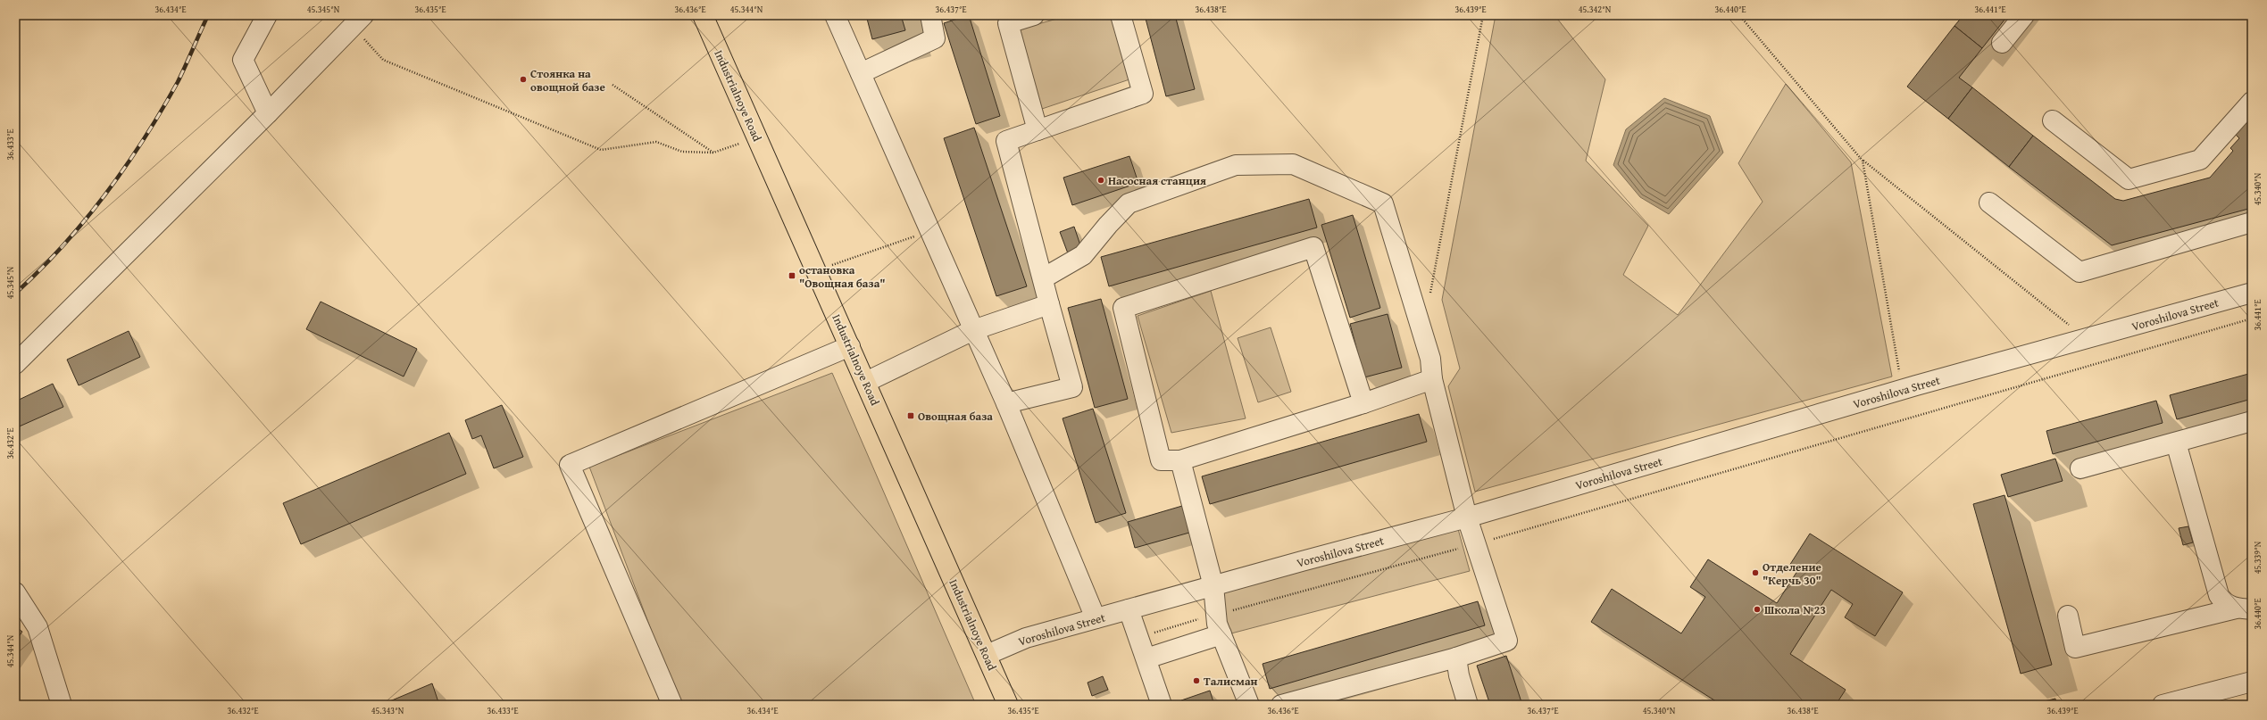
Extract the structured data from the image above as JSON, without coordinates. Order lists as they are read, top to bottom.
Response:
{
  "streets": {
    "main road": ["Industrialnoye Road"],
    "street": ["Voroshilova Street"]
  },
  "crossings": [
    ["Industrialnoye Road", "Voroshilova Street"]
  ],
  "places": {
    "other": [
      "Стоянка на овощной базе",
      "Насосная станция",
      "Отделение \"Керчь 30\"",
      "Школа №23",
      "Талисман"
    ],
    "transit": ["остановка \"Овощная база\"", "Овощная база"]
  },
  "coordinates": [
    "36.434°E",
    "45.345°N",
    "36.435°E",
    "36.436°E",
    "45.344°N",
    "36.437°E",
    "36.438°E",
    "36.439°E",
    "45.342°N",
    "36.440°E",
    "36.441°E",
    "36.433°E",
    "45.340°N",
    "36.432°E",
    "45.339°N",
    "45.343°N"
  ]
}
